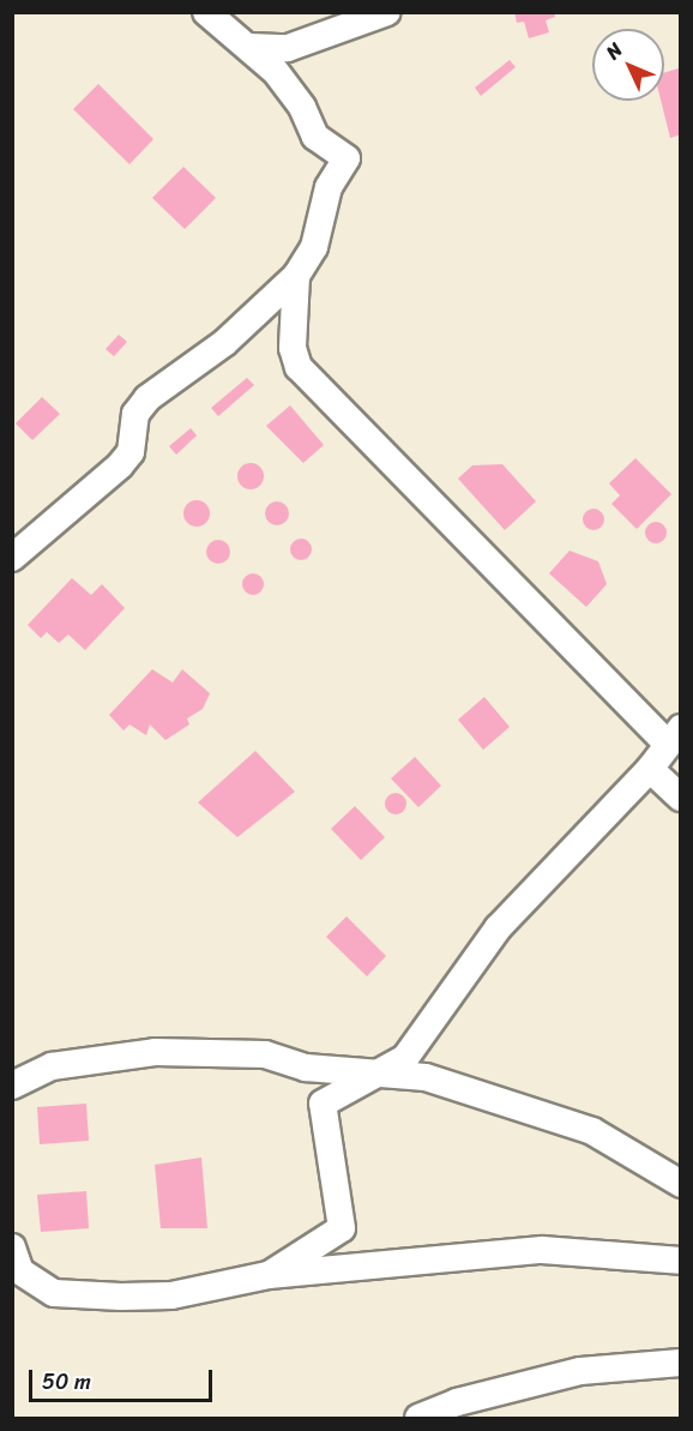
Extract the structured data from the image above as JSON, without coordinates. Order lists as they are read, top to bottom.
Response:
{
  "scale_bar": "50 m",
  "north": "top left"
}
